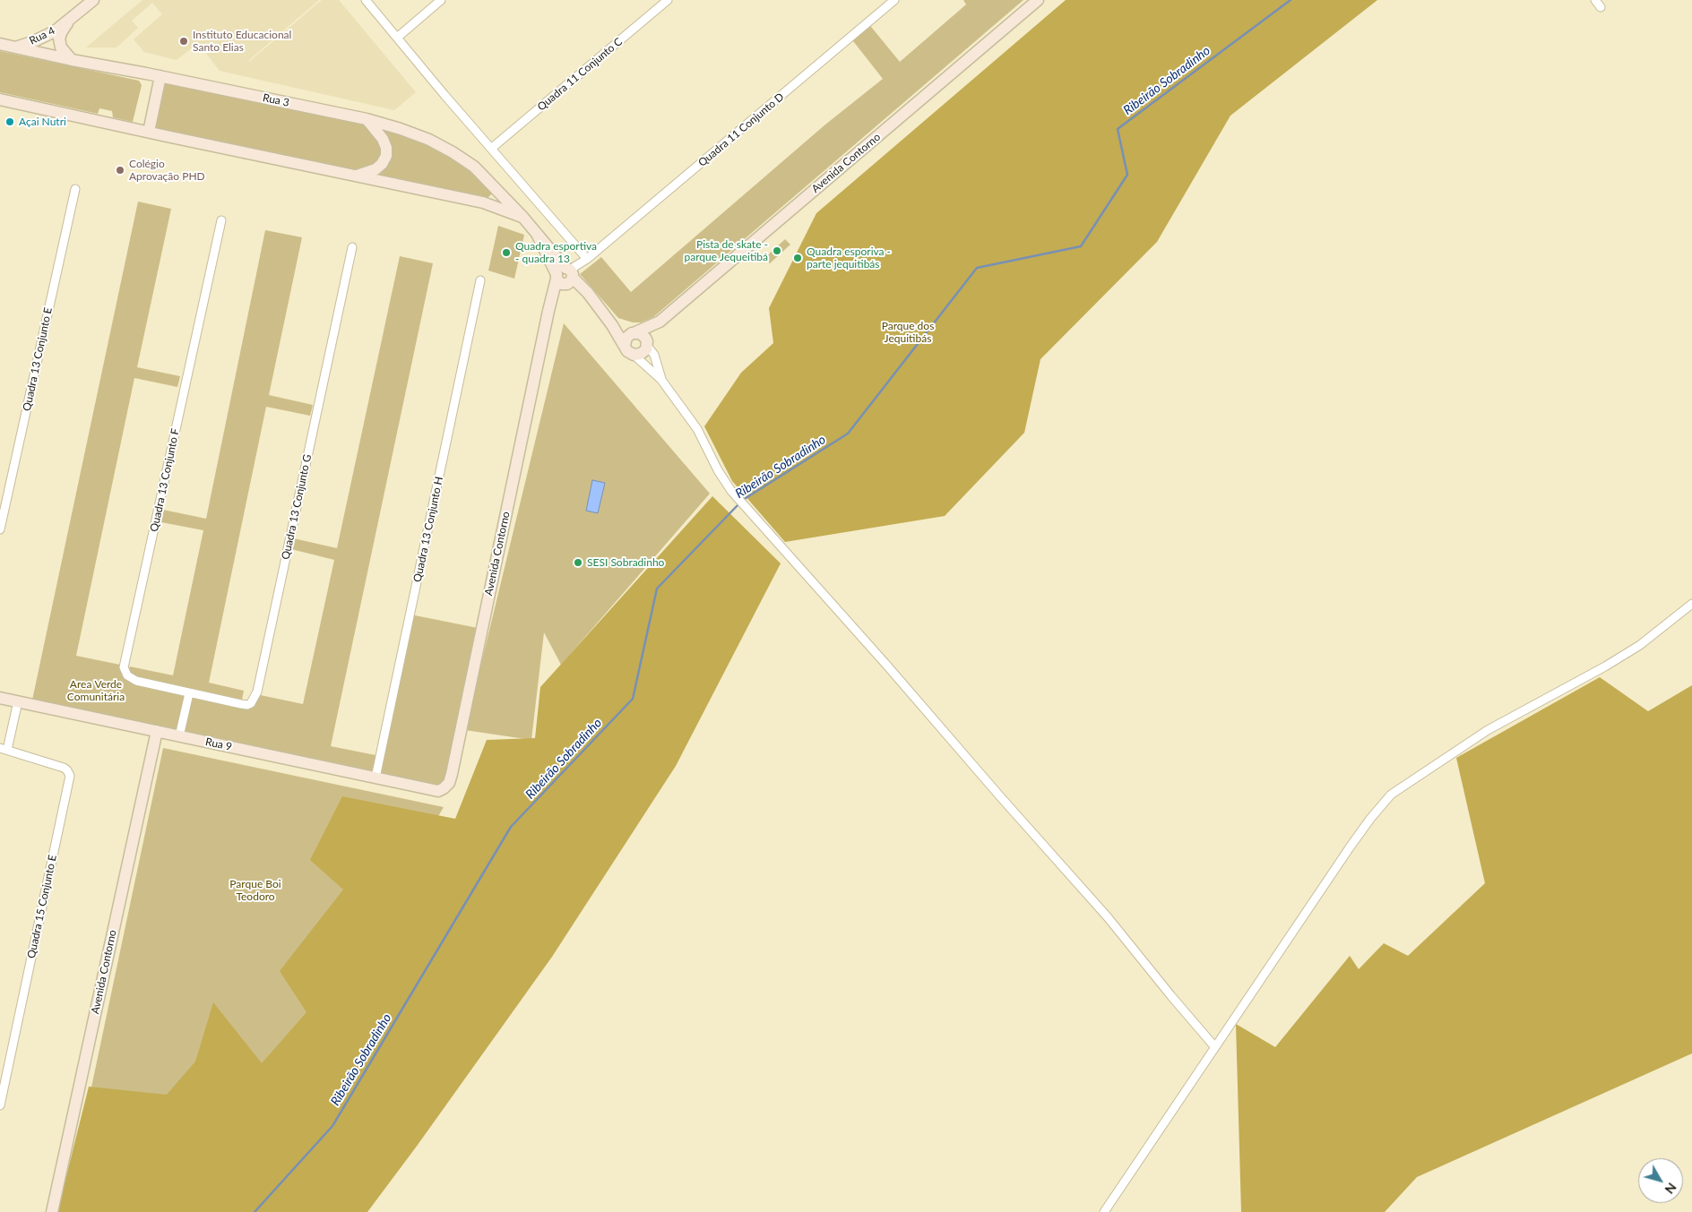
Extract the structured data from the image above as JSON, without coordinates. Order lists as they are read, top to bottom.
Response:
{
  "streets": {
    "main road": [
      "Rua 4",
      "Rua 3",
      "Avenida Contorno",
      "Rua 9"
    ],
    "street": [
      "Quadra 11 Conjunto C",
      "Quadra 11 Conjunto D",
      "Quadra 13 Conjunto E",
      "Quadra 13 Conjunto F",
      "Quadra 13 Conjunto G",
      "Quadra 13 Conjunto H",
      "Quadra 15 Conjunto E"
    ]
  },
  "crossings": [
    ["Rua 4", "Rua 3"],
    ["Rua 3", "Quadra 11 Conjunto D"],
    ["Rua 3", "Avenida Contorno"],
    ["Quadra 11 Conjunto D", "Avenida Contorno"],
    ["Avenida Contorno", "Rua 9"],
    ["Quadra 13 Conjunto F", "Quadra 13 Conjunto G"],
    ["Quadra 13 Conjunto H", "Rua 9"]
  ],
  "water": ["Ribeirão Sobradinho"],
  "parks": ["Parque dos Jequitibás", "Area Verde Comunitária", "Parque Boi Teodoro"],
  "places": [
    "Instituto Educacional Santo Elias",
    "Açai Nutri",
    "Colégio Aprovação PHD",
    "Pista de skate - parque Jequeitibá",
    "Quadra esportiva - quadra 13",
    "Quadra esporiva - parte jequitibás",
    "SESI Sobradinho"
  ],
  "north": "bottom right"
}
